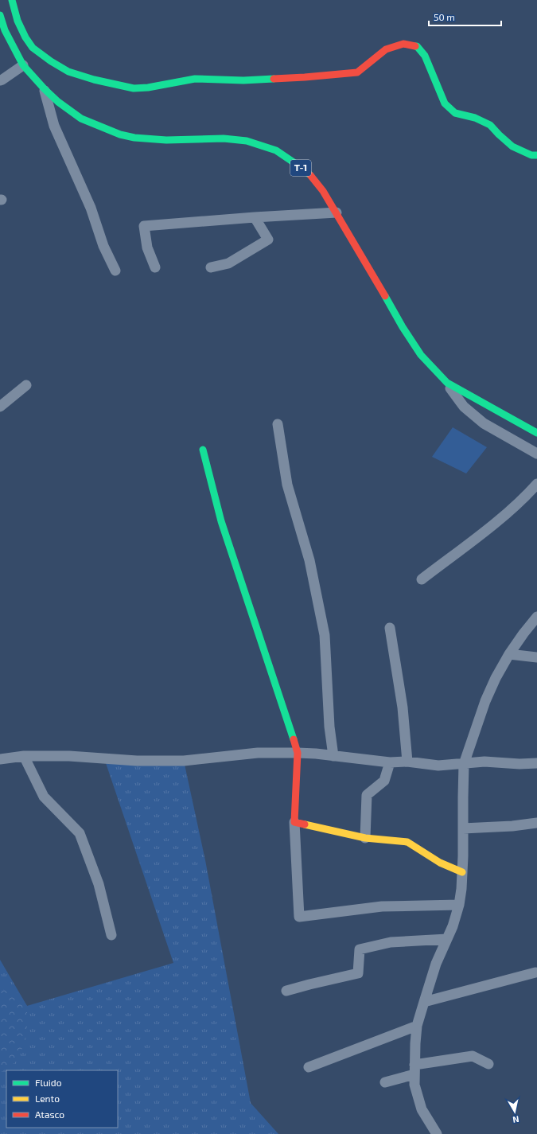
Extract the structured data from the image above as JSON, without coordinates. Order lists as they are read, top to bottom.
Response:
{
  "streets": {
    "main road": ["T-1"]
  },
  "legend": ["Fluido", "Lento", "Atasco"],
  "scale_bar": "50 m",
  "north": "bottom"
}
